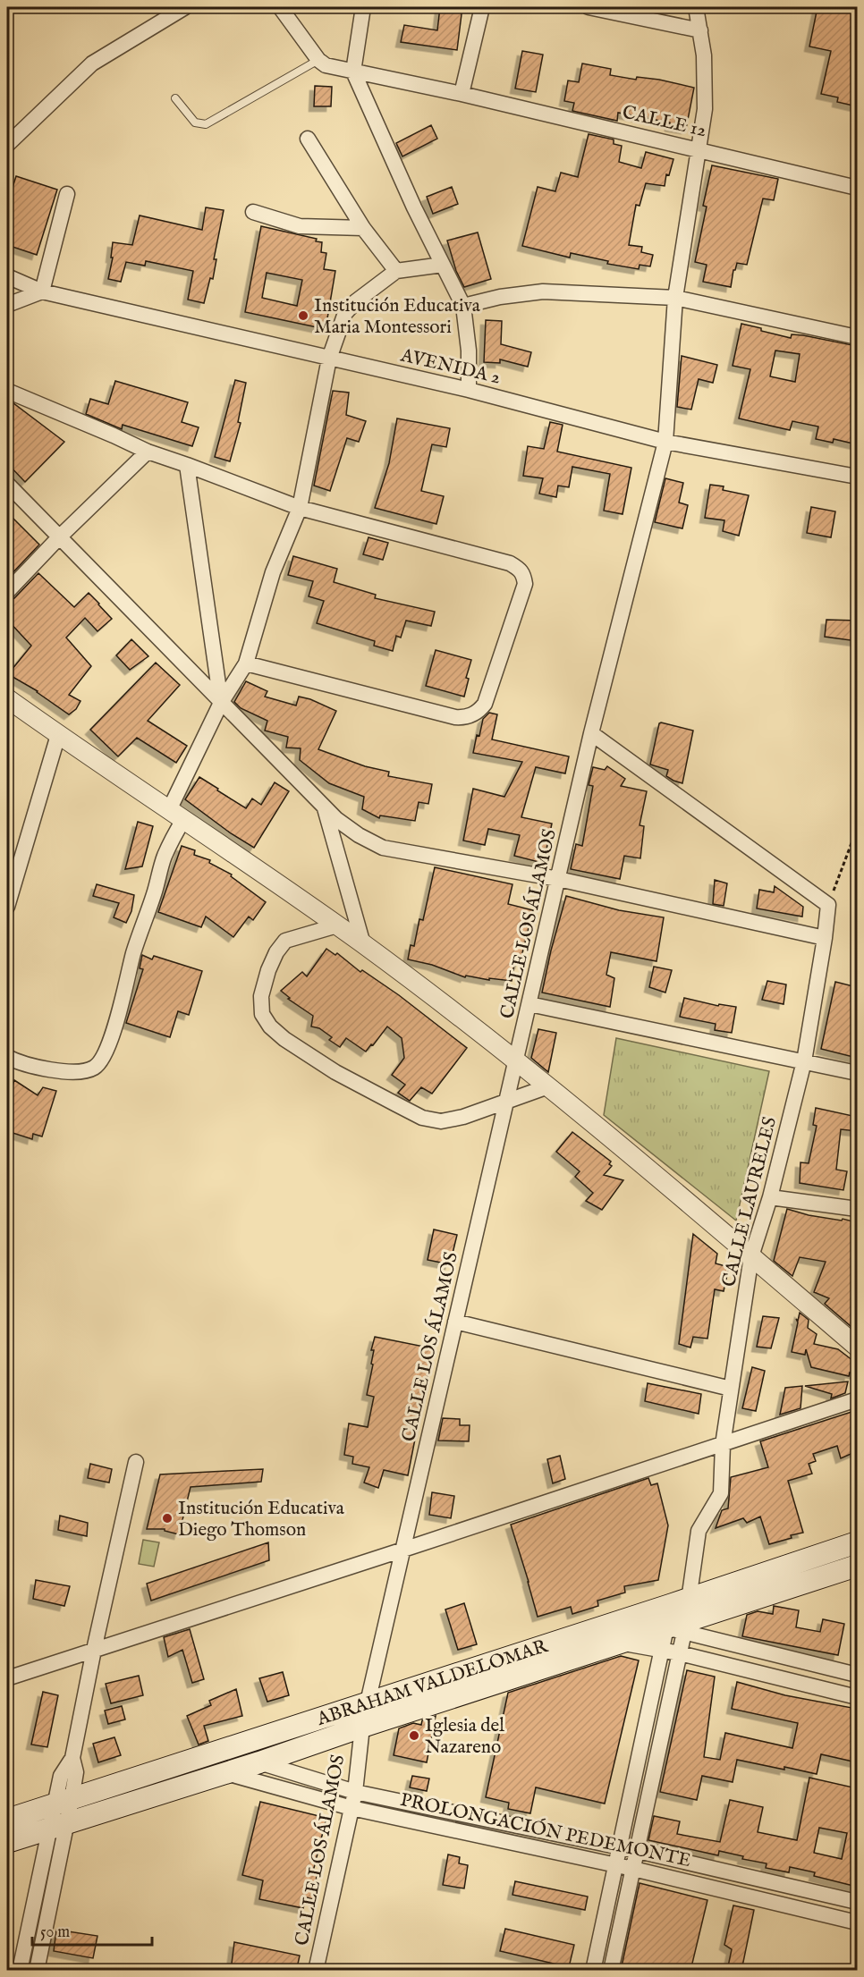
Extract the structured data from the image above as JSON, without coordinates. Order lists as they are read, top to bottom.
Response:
{
  "streets": {
    "main road": ["ABRAHAM VALDELOMAR"],
    "street": [
      "CALLE 12",
      "AVENIDA 2",
      "CALLE LOS ÁLAMOS",
      "CALLE LAURELES",
      "PROLONGACIÓN PEDEMONTE"
    ]
  },
  "crossings": [
    ["CALLE 12", "CALLE LOS ÁLAMOS"],
    ["AVENIDA 2", "CALLE LOS ÁLAMOS"],
    ["CALLE LOS ÁLAMOS", "ABRAHAM VALDELOMAR"],
    ["CALLE LOS ÁLAMOS", "PROLONGACIÓN PEDEMONTE"],
    ["CALLE LAURELES", "ABRAHAM VALDELOMAR"],
    ["ABRAHAM VALDELOMAR", "PROLONGACIÓN PEDEMONTE"]
  ],
  "places": ["Institución Educativa Maria Montessori", "Institución Educativa Diego Thomson", "Iglesia del Nazareno"],
  "scale_bar": "50 m"
}
